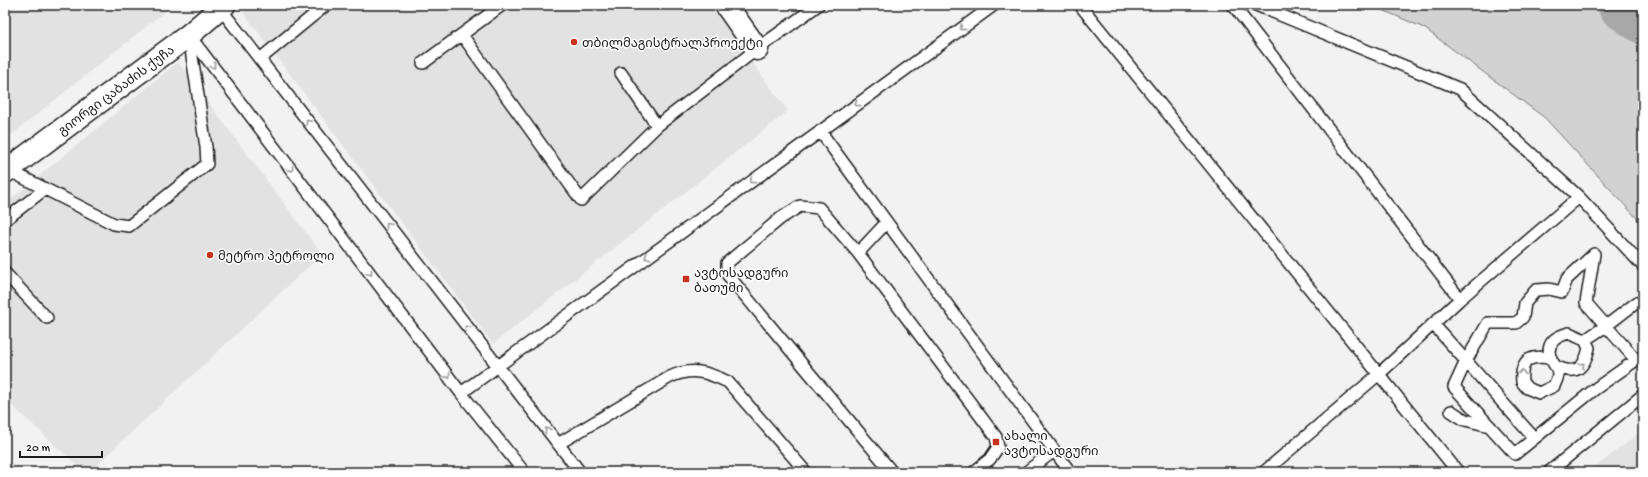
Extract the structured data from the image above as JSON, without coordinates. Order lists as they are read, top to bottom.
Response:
{
  "streets": {
    "main road": ["გიორგი ცაბაძის ქუჩა"]
  },
  "places": {
    "other": ["თბილმაგისტრალპროექტი", "მეტრო პეტროლი"],
    "transit": ["ავტოსადგური ბათუმი", "ახალი ავტოსადგური"]
  },
  "scale_bar": "20 m"
}
